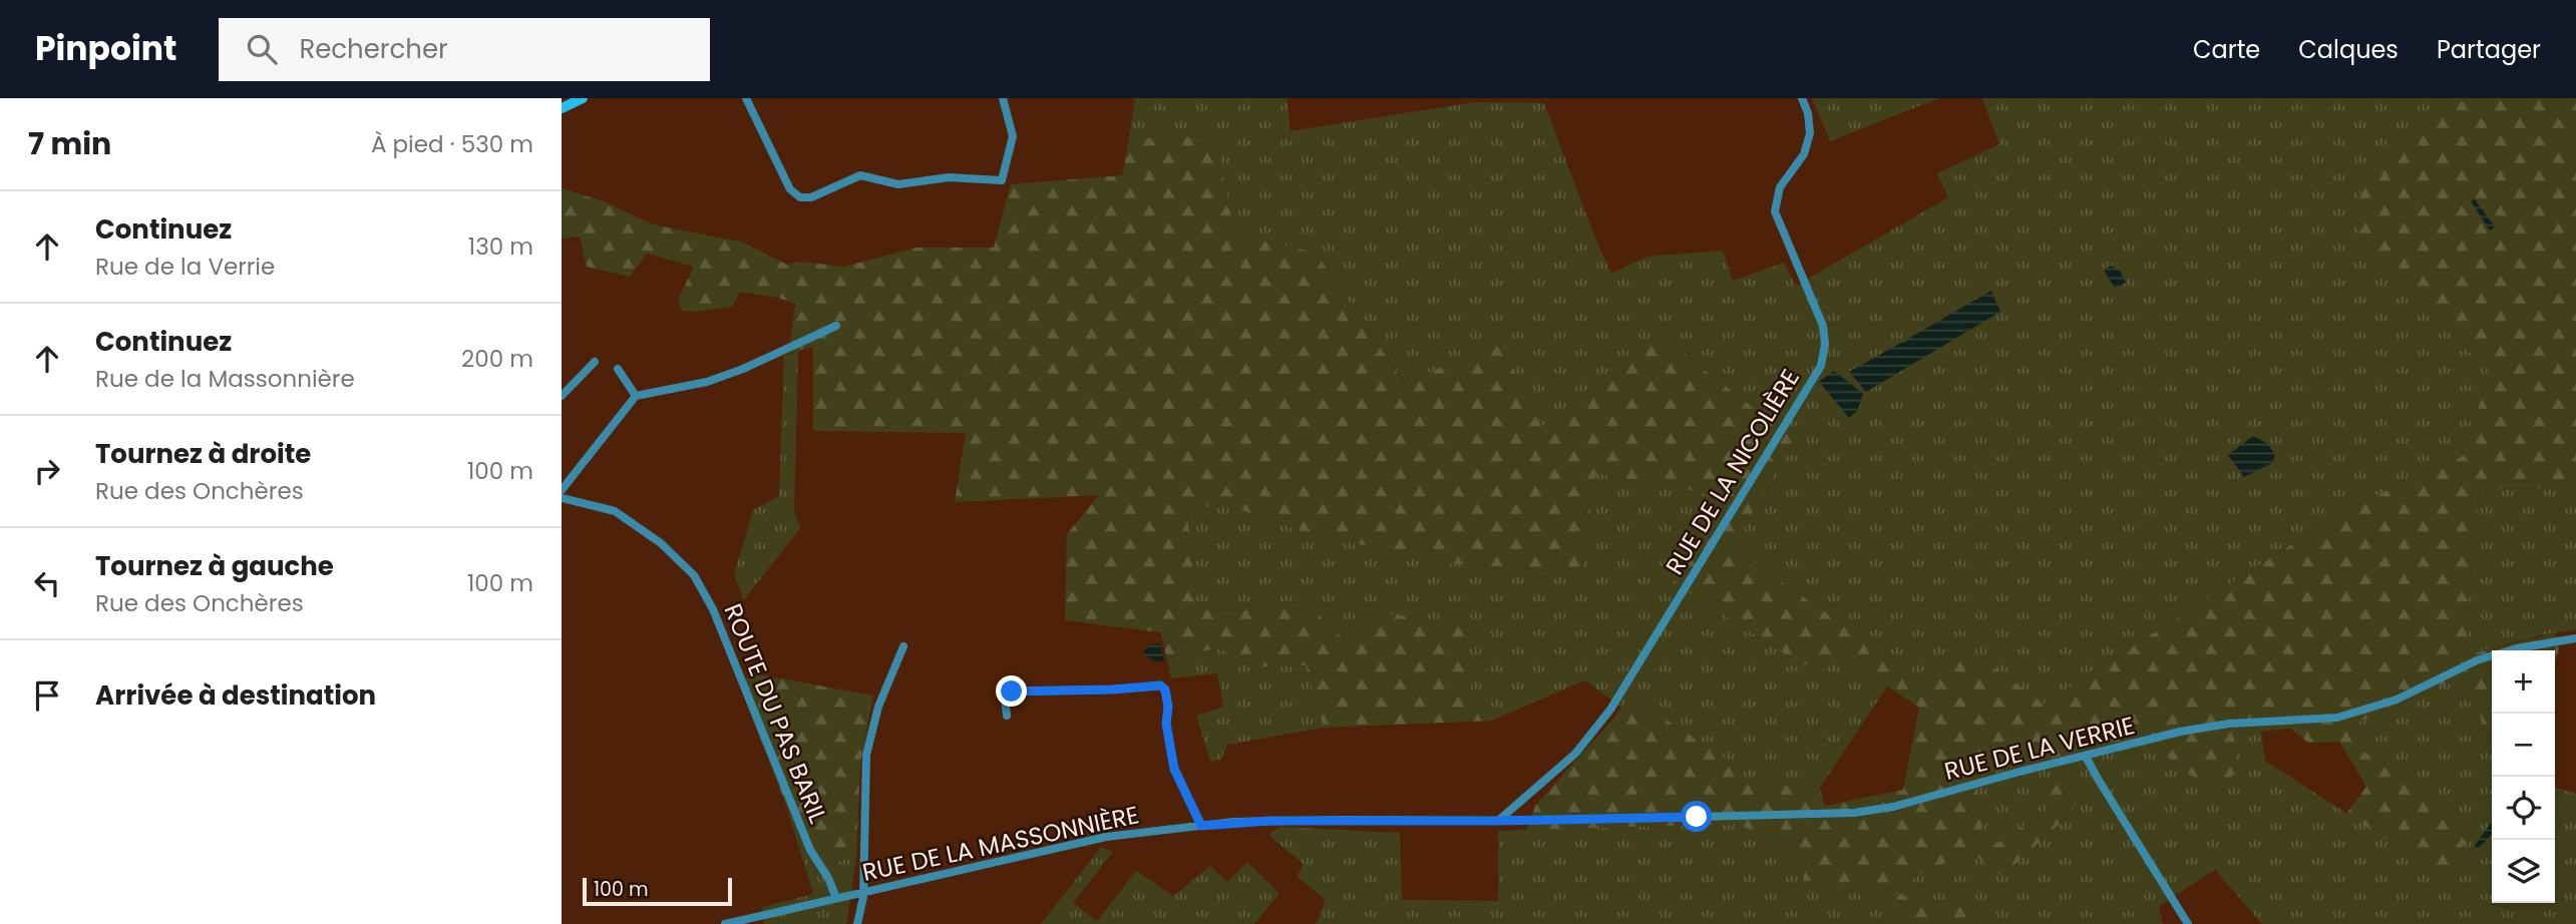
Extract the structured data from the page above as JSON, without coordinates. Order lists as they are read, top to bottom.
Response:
{
  "streets": {
    "street": [
      "RUE DE LA NICOLIÈRE",
      "ROUTE DU PAS BARIL",
      "RUE DE LA VERRIE",
      "RUE DE LA MASSONNIÈRE"
    ]
  },
  "crossings": [
    ["RUE DE LA NICOLIÈRE", "RUE DE LA VERRIE"],
    ["RUE DE LA NICOLIÈRE", "RUE DE LA MASSONNIÈRE"],
    ["ROUTE DU PAS BARIL", "RUE DE LA MASSONNIÈRE"],
    ["RUE DE LA VERRIE", "RUE DE LA MASSONNIÈRE"]
  ],
  "scale_bar": "100 m",
  "page": {
    "header": "Pinpoint",
    "search": "Rechercher",
    "nav": ["Carte", "Calques", "Partager"],
    "heading": ["7 min", "À pied · 530 m"],
    "list": [
      ["Continuez", "Rue de la Verrie", "130 m"],
      ["Continuez", "Rue de la Massonnière", "200 m"],
      ["Tournez à droite", "Rue des Onchères", "100 m"],
      ["Tournez à gauche", "Rue des Onchères", "100 m"],
      "Arrivée à destination"
    ],
    "map_buttons": ["+", "−"],
    "scale": "100 m"
  }
}
